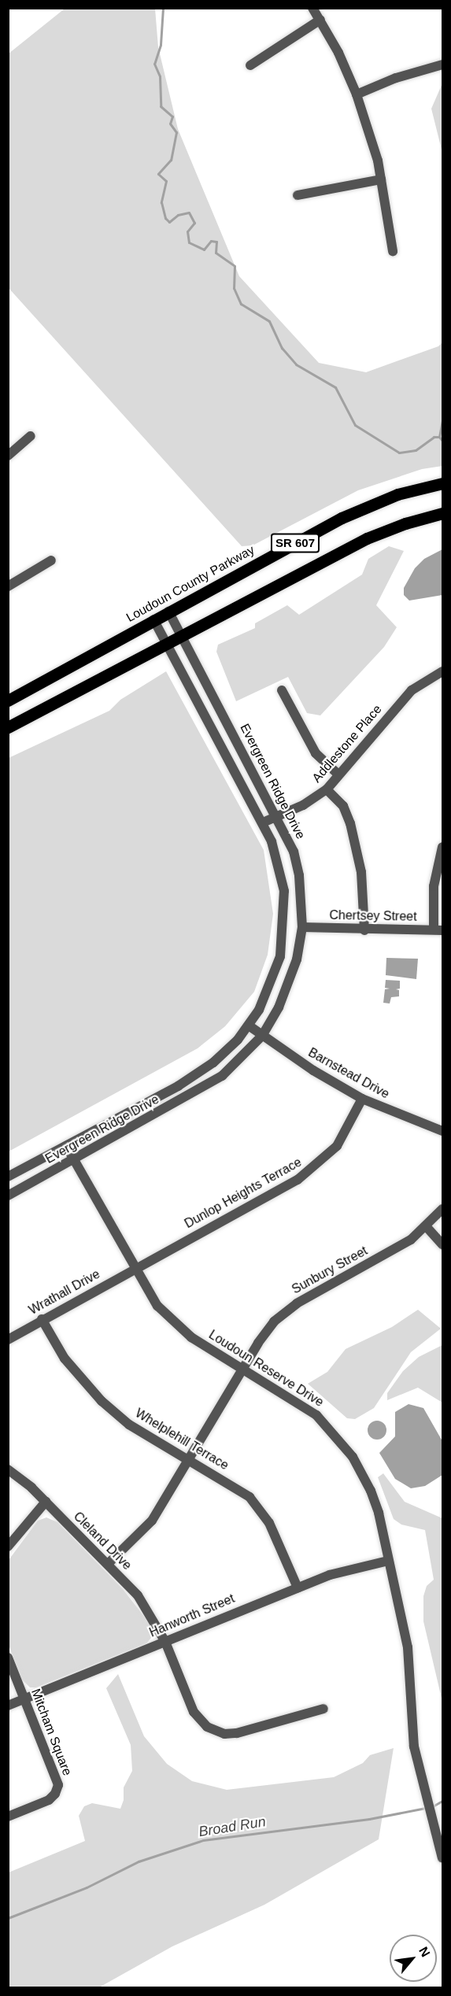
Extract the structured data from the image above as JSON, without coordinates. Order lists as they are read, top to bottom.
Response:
{
  "streets": {
    "main road": ["SR 607", "Loudoun County Parkway"],
    "street": [
      "Addlestone Place",
      "Evergreen Ridge Drive",
      "Chertsey Street",
      "Barnstead Drive",
      "Dunlop Heights Terrace",
      "Sunbury Street",
      "Wrathall Drive",
      "Loudoun Reserve Drive",
      "Whelplehill Terrace",
      "Cleland Drive",
      "Hanworth Street",
      "Mitcham Square"
    ]
  },
  "crossings": [
    ["SR 607", "Evergreen Ridge Drive"],
    ["Loudoun County Parkway", "Evergreen Ridge Drive"],
    ["Addlestone Place", "Evergreen Ridge Drive"],
    ["Evergreen Ridge Drive", "Chertsey Street"],
    ["Evergreen Ridge Drive", "Barnstead Drive"],
    ["Evergreen Ridge Drive", "Loudoun Reserve Drive"],
    ["Barnstead Drive", "Dunlop Heights Terrace"],
    ["Dunlop Heights Terrace", "Wrathall Drive"],
    ["Dunlop Heights Terrace", "Loudoun Reserve Drive"],
    ["Sunbury Street", "Loudoun Reserve Drive"],
    ["Sunbury Street", "Whelplehill Terrace"],
    ["Sunbury Street", "Cleland Drive"],
    ["Wrathall Drive", "Loudoun Reserve Drive"],
    ["Wrathall Drive", "Whelplehill Terrace"],
    ["Loudoun Reserve Drive", "Hanworth Street"],
    ["Whelplehill Terrace", "Hanworth Street"],
    ["Cleland Drive", "Hanworth Street"],
    ["Hanworth Street", "Mitcham Square"]
  ],
  "water": ["Broad Run"],
  "north": "top right"
}
